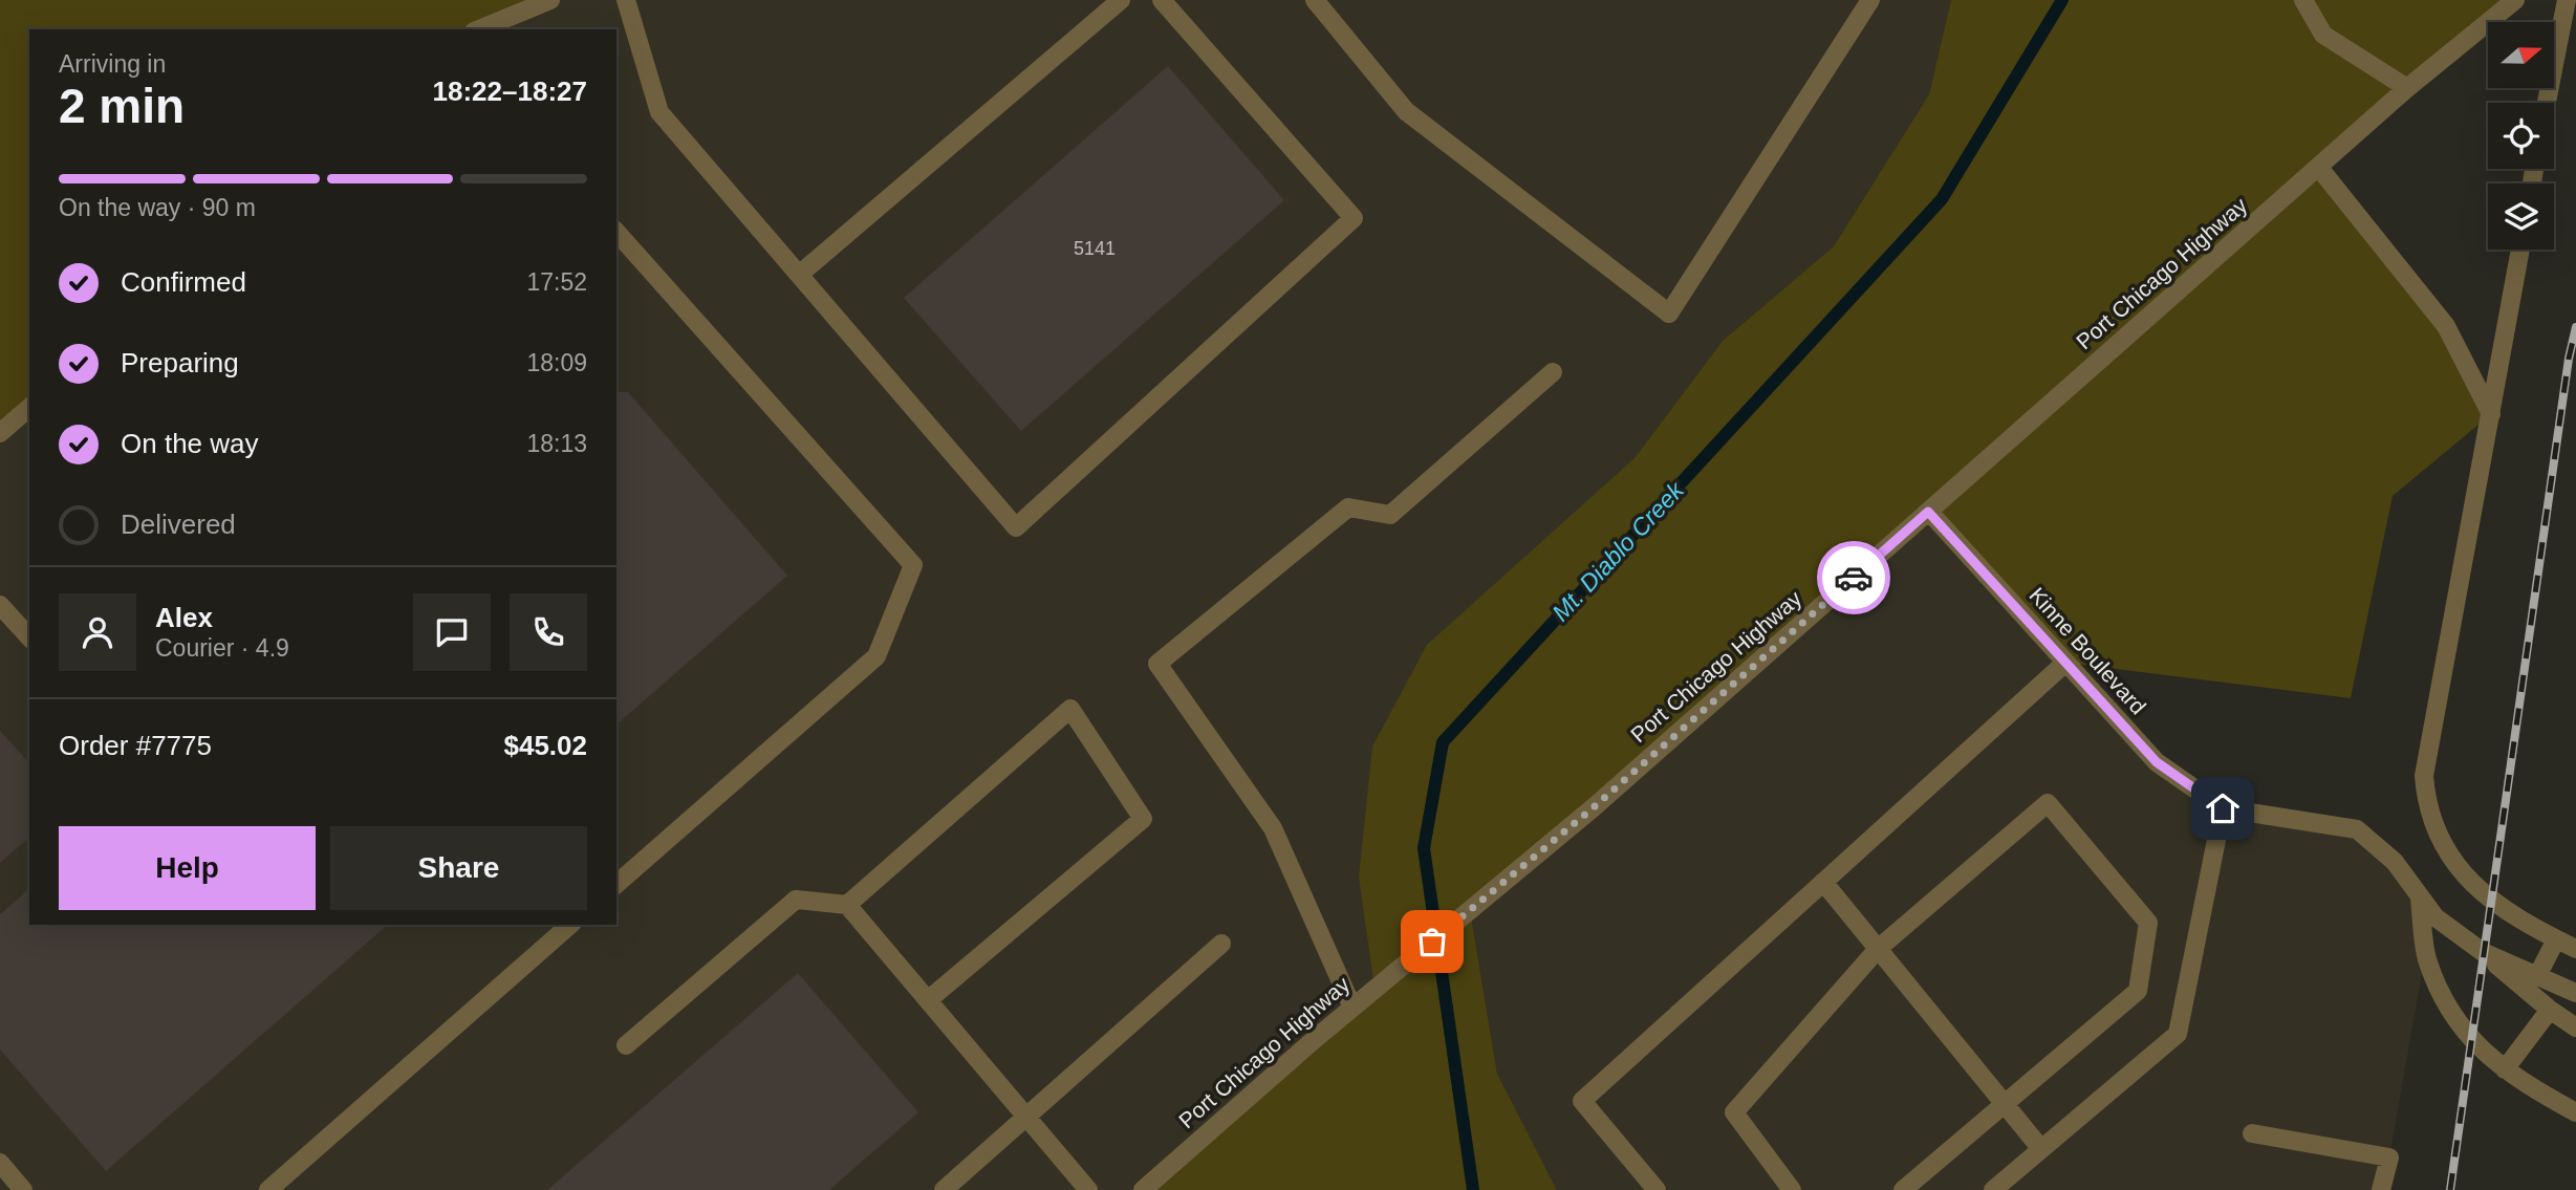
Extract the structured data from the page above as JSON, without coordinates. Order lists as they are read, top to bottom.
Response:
{
  "streets": {
    "street": ["Port Chicago Highway", "Kinne Boulevard"]
  },
  "crossings": [
    ["Port Chicago Highway", "Kinne Boulevard"]
  ],
  "water": ["Mt. Diablo Creek"],
  "house_numbers": ["5141"],
  "north": "right",
  "page": {
    "heading": ["2 min", "Arriving in", "18:22–18:27"],
    "panel": [
      "Alex",
      "Courier · 4.9",
      "Order #7775",
      "$45.02"
    ],
    "bar": "On the way · 90 m",
    "list": [
      ["Confirmed", "17:52"],
      ["Preparing", "18:09"],
      ["On the way", "18:13"],
      "Delivered"
    ],
    "buttons": ["Help", "Share"]
  }
}
